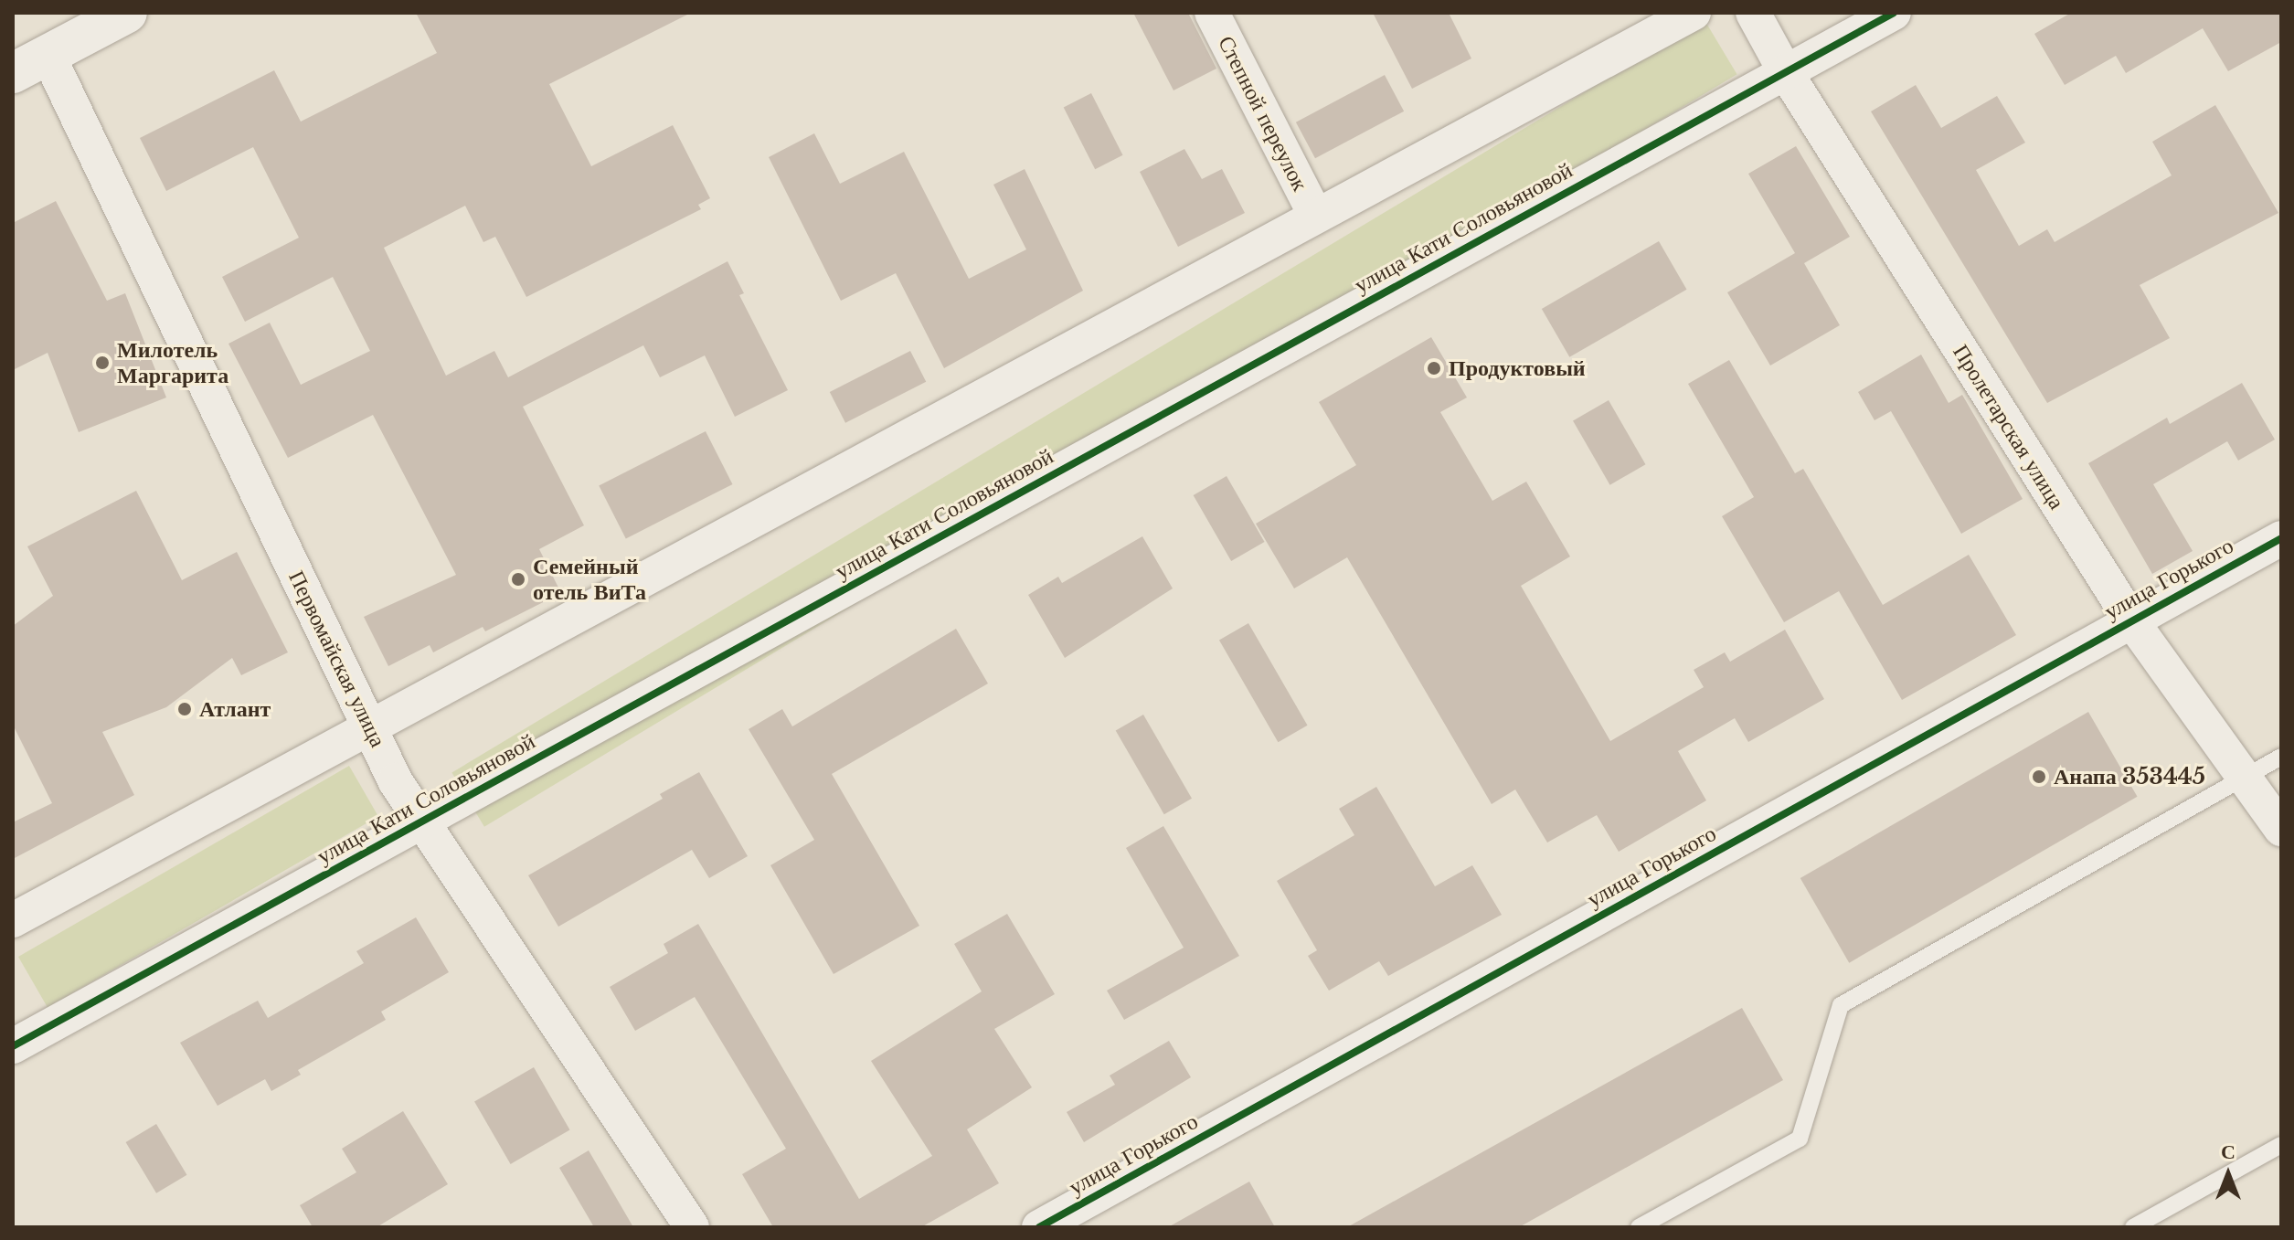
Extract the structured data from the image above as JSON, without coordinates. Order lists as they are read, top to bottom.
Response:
{
  "streets": {
    "street": [
      "Степной переулок",
      "улица Кати Соловьяновой",
      "Пролетарская улица",
      "улица Горького",
      "Первомайская улица"
    ]
  },
  "crossings": [
    ["улица Кати Соловьяновой", "Пролетарская улица"],
    ["улица Кати Соловьяновой", "Первомайская улица"],
    ["Пролетарская улица", "улица Горького"]
  ],
  "places": [
    "Милотель Маргарита",
    "Продуктовый",
    "Семейный отель ВиТа",
    "Атлант",
    "Анапа 353445"
  ],
  "north": "top"
}
